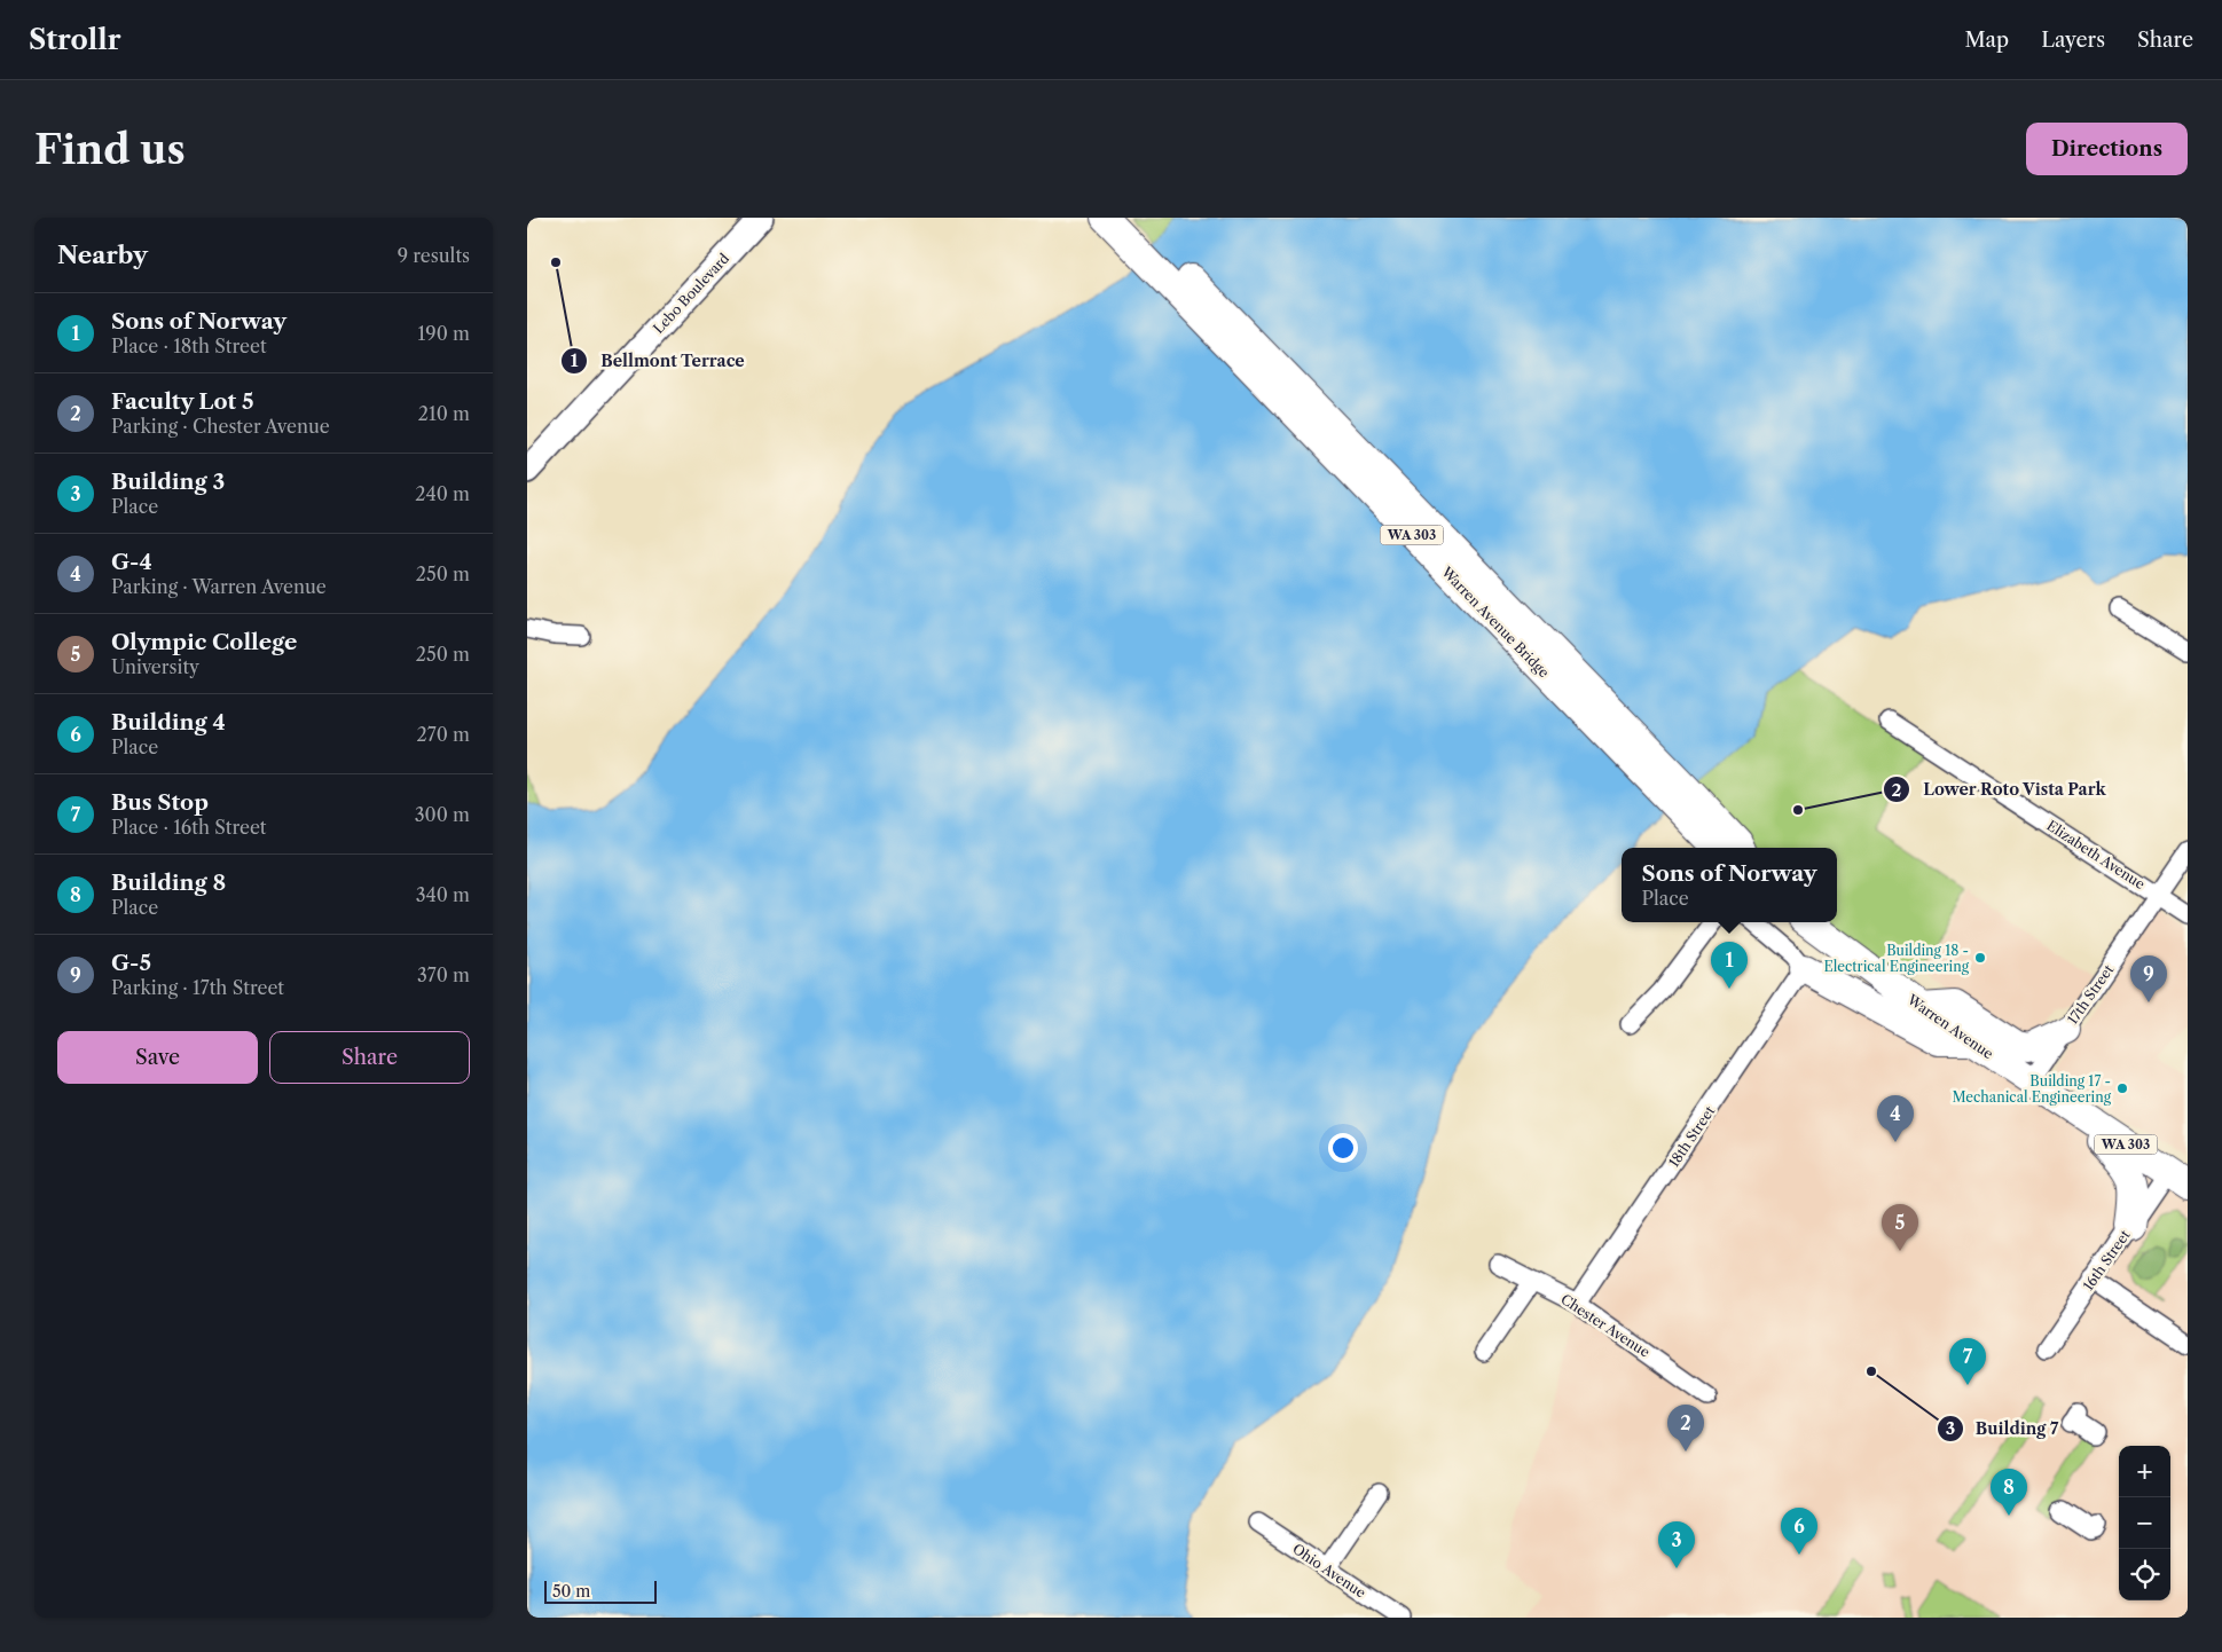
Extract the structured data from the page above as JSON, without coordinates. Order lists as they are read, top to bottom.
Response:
{
  "streets": {
    "main road": [
      "Lebo Boulevard",
      "WA 303",
      "Warren Avenue Bridge",
      "Warren Avenue"
    ],
    "street": [
      "Elizabeth Avenue",
      "17th Street",
      "18th Street",
      "16th Street",
      "Chester Avenue",
      "Ohio Avenue"
    ]
  },
  "crossings": [
    ["Elizabeth Avenue", "17th Street"],
    ["17th Street", "Warren Avenue"],
    ["Warren Avenue", "16th Street"],
    ["18th Street", "Chester Avenue"]
  ],
  "places": [
    "Bellmont Terrace",
    "Lower Roto Vista Park",
    "Building 18 - Electrical Engineering",
    "Building 17 - Mechanical Engineering",
    "Building 7"
  ],
  "scale_bar": "50 m",
  "page": {
    "header": "Strollr",
    "nav": ["Map", "Layers", "Share"],
    "buttons": [
      "Directions",
      ["Save", "Share"]
    ],
    "title": "Find us",
    "heading": ["Nearby", "9 results"],
    "list": [
      {
        "mark": "1",
        "name": "Sons of Norway",
        "note": "Place · 18th Street",
        "value": "190 m"
      },
      {
        "mark": "2",
        "name": "Faculty Lot 5",
        "note": "Parking · Chester Avenue",
        "value": "210 m"
      },
      {
        "mark": "3",
        "name": "Building 3",
        "note": "Place",
        "value": "240 m"
      },
      {
        "mark": "4",
        "name": "G-4",
        "note": "Parking · Warren Avenue",
        "value": "250 m"
      },
      {
        "mark": "5",
        "name": "Olympic College",
        "note": "University",
        "value": "250 m"
      },
      {
        "mark": "6",
        "name": "Building 4",
        "note": "Place",
        "value": "270 m"
      },
      {
        "mark": "7",
        "name": "Bus Stop",
        "note": "Place · 16th Street",
        "value": "300 m"
      },
      {
        "mark": "8",
        "name": "Building 8",
        "note": "Place",
        "value": "340 m"
      },
      {
        "mark": "9",
        "name": "G-5",
        "note": "Parking · 17th Street",
        "value": "370 m"
      }
    ],
    "popup": ["Sons of Norway", "Place"],
    "pins": [
      "1",
      "9",
      "4",
      "5",
      "7",
      "2",
      "8",
      "6",
      "3"
    ],
    "map_buttons": ["+", "−"],
    "scale": "50 m"
  }
}
